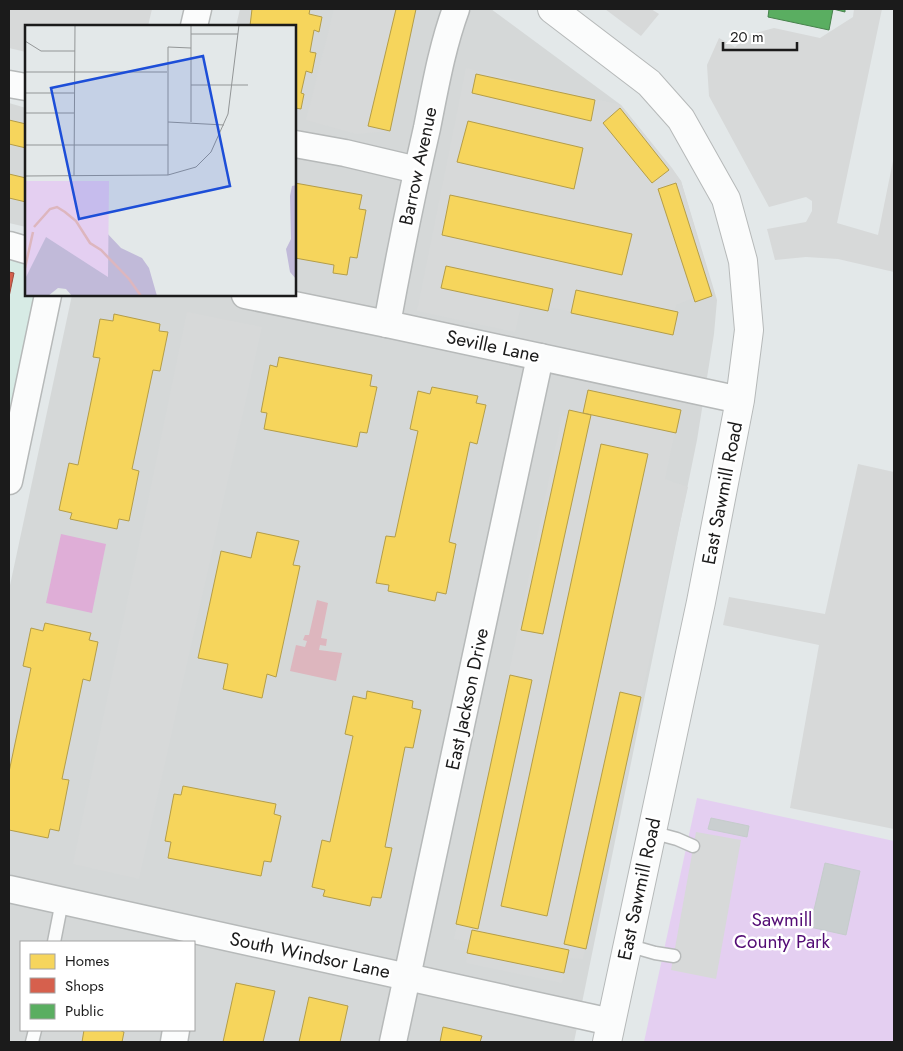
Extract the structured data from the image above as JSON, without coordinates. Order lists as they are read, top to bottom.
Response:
{
  "streets": {
    "street": [
      "Barrow Avenue",
      "Seville Lane",
      "East Sawmill Road",
      "East Jackson Drive",
      "South Windsor Lane"
    ]
  },
  "crossings": [
    ["Barrow Avenue", "Seville Lane"],
    ["Seville Lane", "East Sawmill Road"],
    ["Seville Lane", "East Jackson Drive"],
    ["East Sawmill Road", "South Windsor Lane"],
    ["East Jackson Drive", "South Windsor Lane"]
  ],
  "parks": ["Sawmill County Park"],
  "legend": ["Homes", "Shops", "Public"],
  "scale_bar": "20 m"
}
